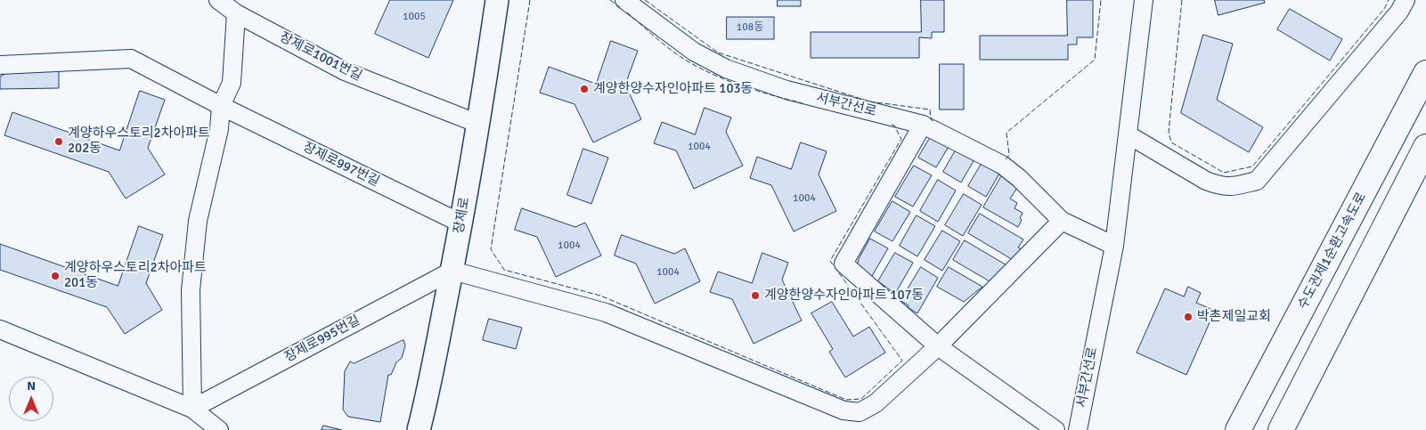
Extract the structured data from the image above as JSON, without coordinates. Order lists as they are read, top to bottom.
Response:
{
  "streets": {
    "highway": ["수도권제1순환고속도로"],
    "main road": ["장제로"],
    "street": [
      "장제로1001번길",
      "서부간선로",
      "장제로997번길",
      "장제로995번길"
    ]
  },
  "crossings": [
    ["장제로1001번길", "장제로"],
    ["장제로997번길", "장제로"],
    ["장제로", "장제로995번길"]
  ],
  "places": [
    "계양한양수자인아파트 103동",
    "계양하우스토리2차아파트 202동",
    "계양하우스토리2차아파트 201동",
    "계양한양수자인아파트 107동",
    "박촌제일교회"
  ],
  "house_numbers": [
    "1005",
    "108동",
    "1004",
    "1004",
    "1004",
    "1004"
  ],
  "north": "top"
}
